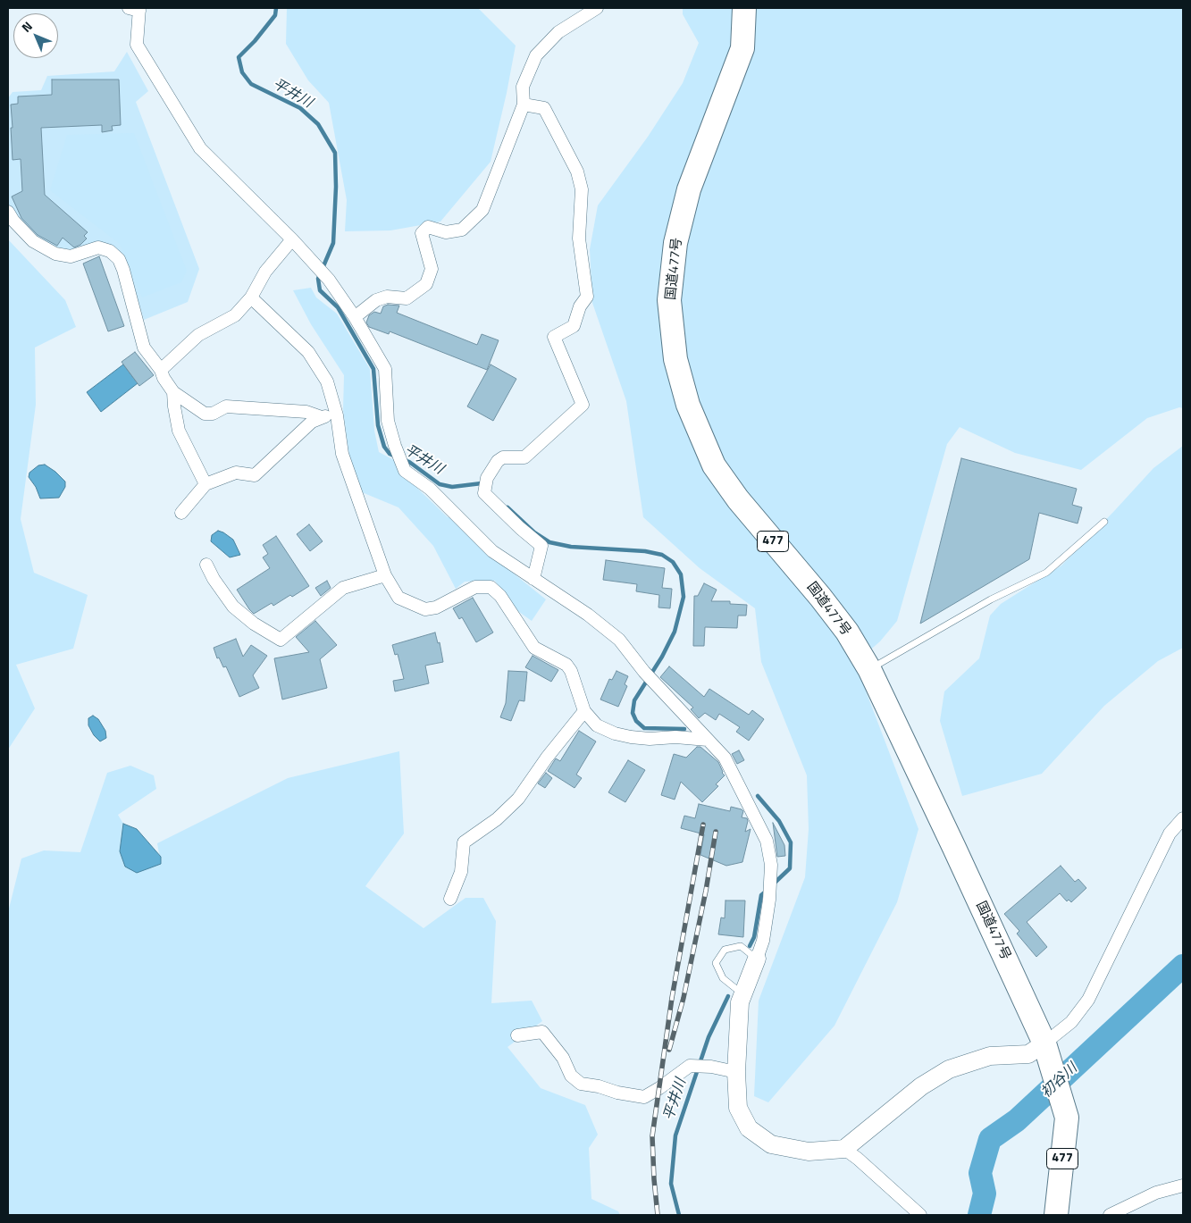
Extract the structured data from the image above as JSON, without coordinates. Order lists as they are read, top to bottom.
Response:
{
  "streets": {
    "highway": ["国道477号", "477"]
  },
  "water": ["平井川", "初谷川"],
  "north": "top left"
}
